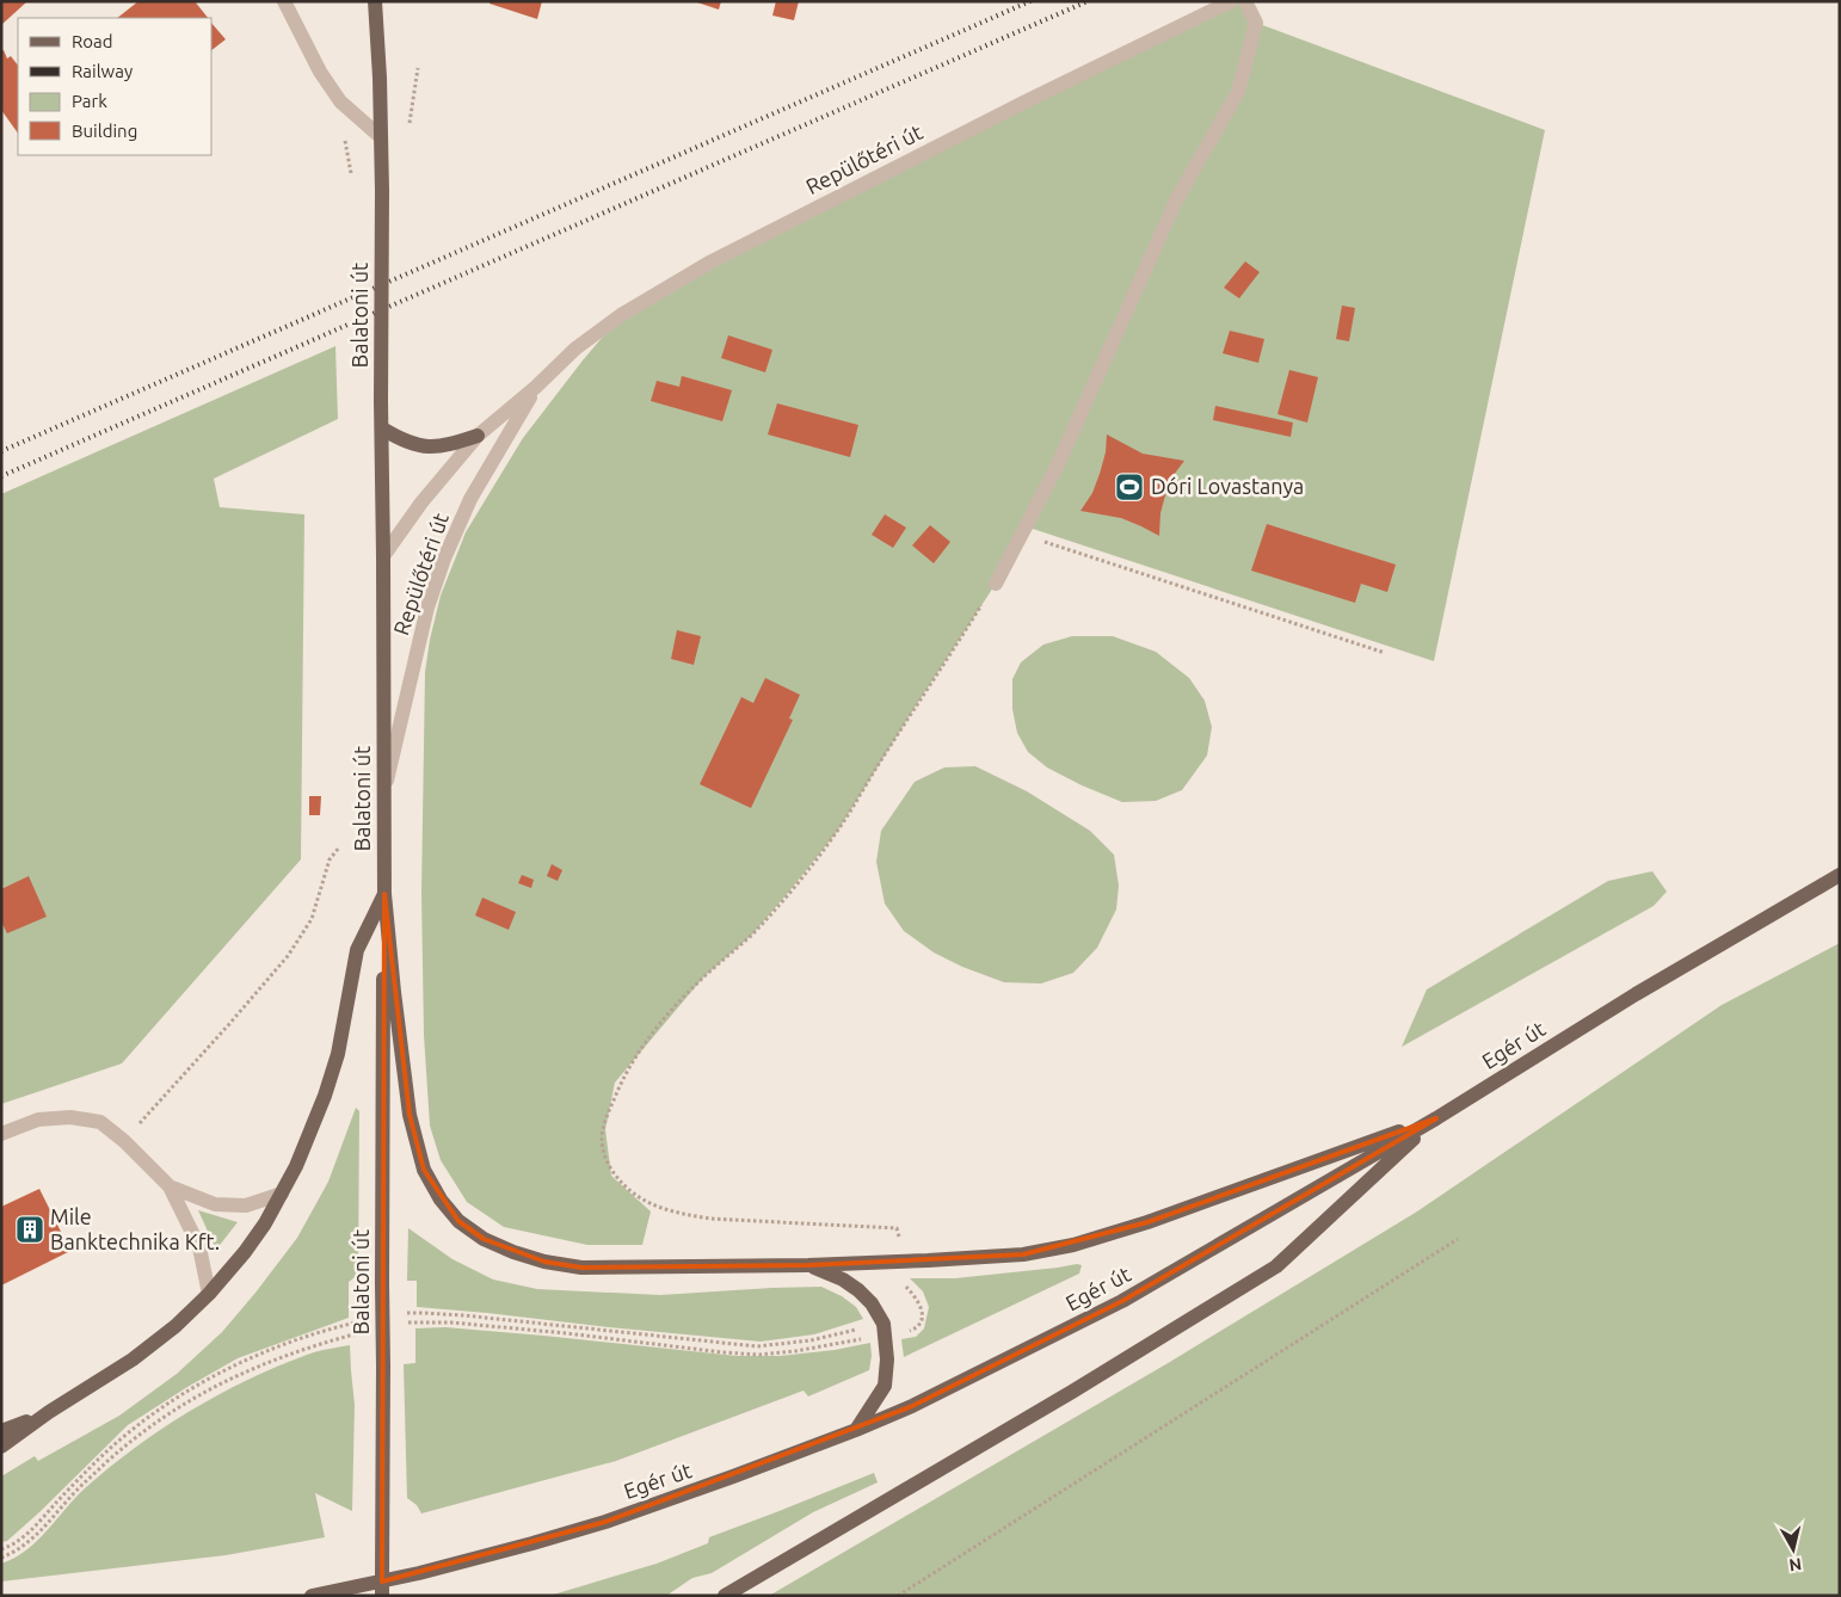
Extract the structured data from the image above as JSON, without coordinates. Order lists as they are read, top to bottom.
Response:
{
  "streets": {
    "main road": ["Balatoni út", "Egér út"],
    "street": ["Repülőtéri út"]
  },
  "crossings": [
    ["Repülőtéri út", "Balatoni út"]
  ],
  "places": {
    "sports": ["Dóri Lovastanya"],
    "building": ["Mile Banktechnika Kft."]
  },
  "legend": [
    "Road",
    "Railway",
    "Park",
    "Building"
  ],
  "north": "bottom"
}
